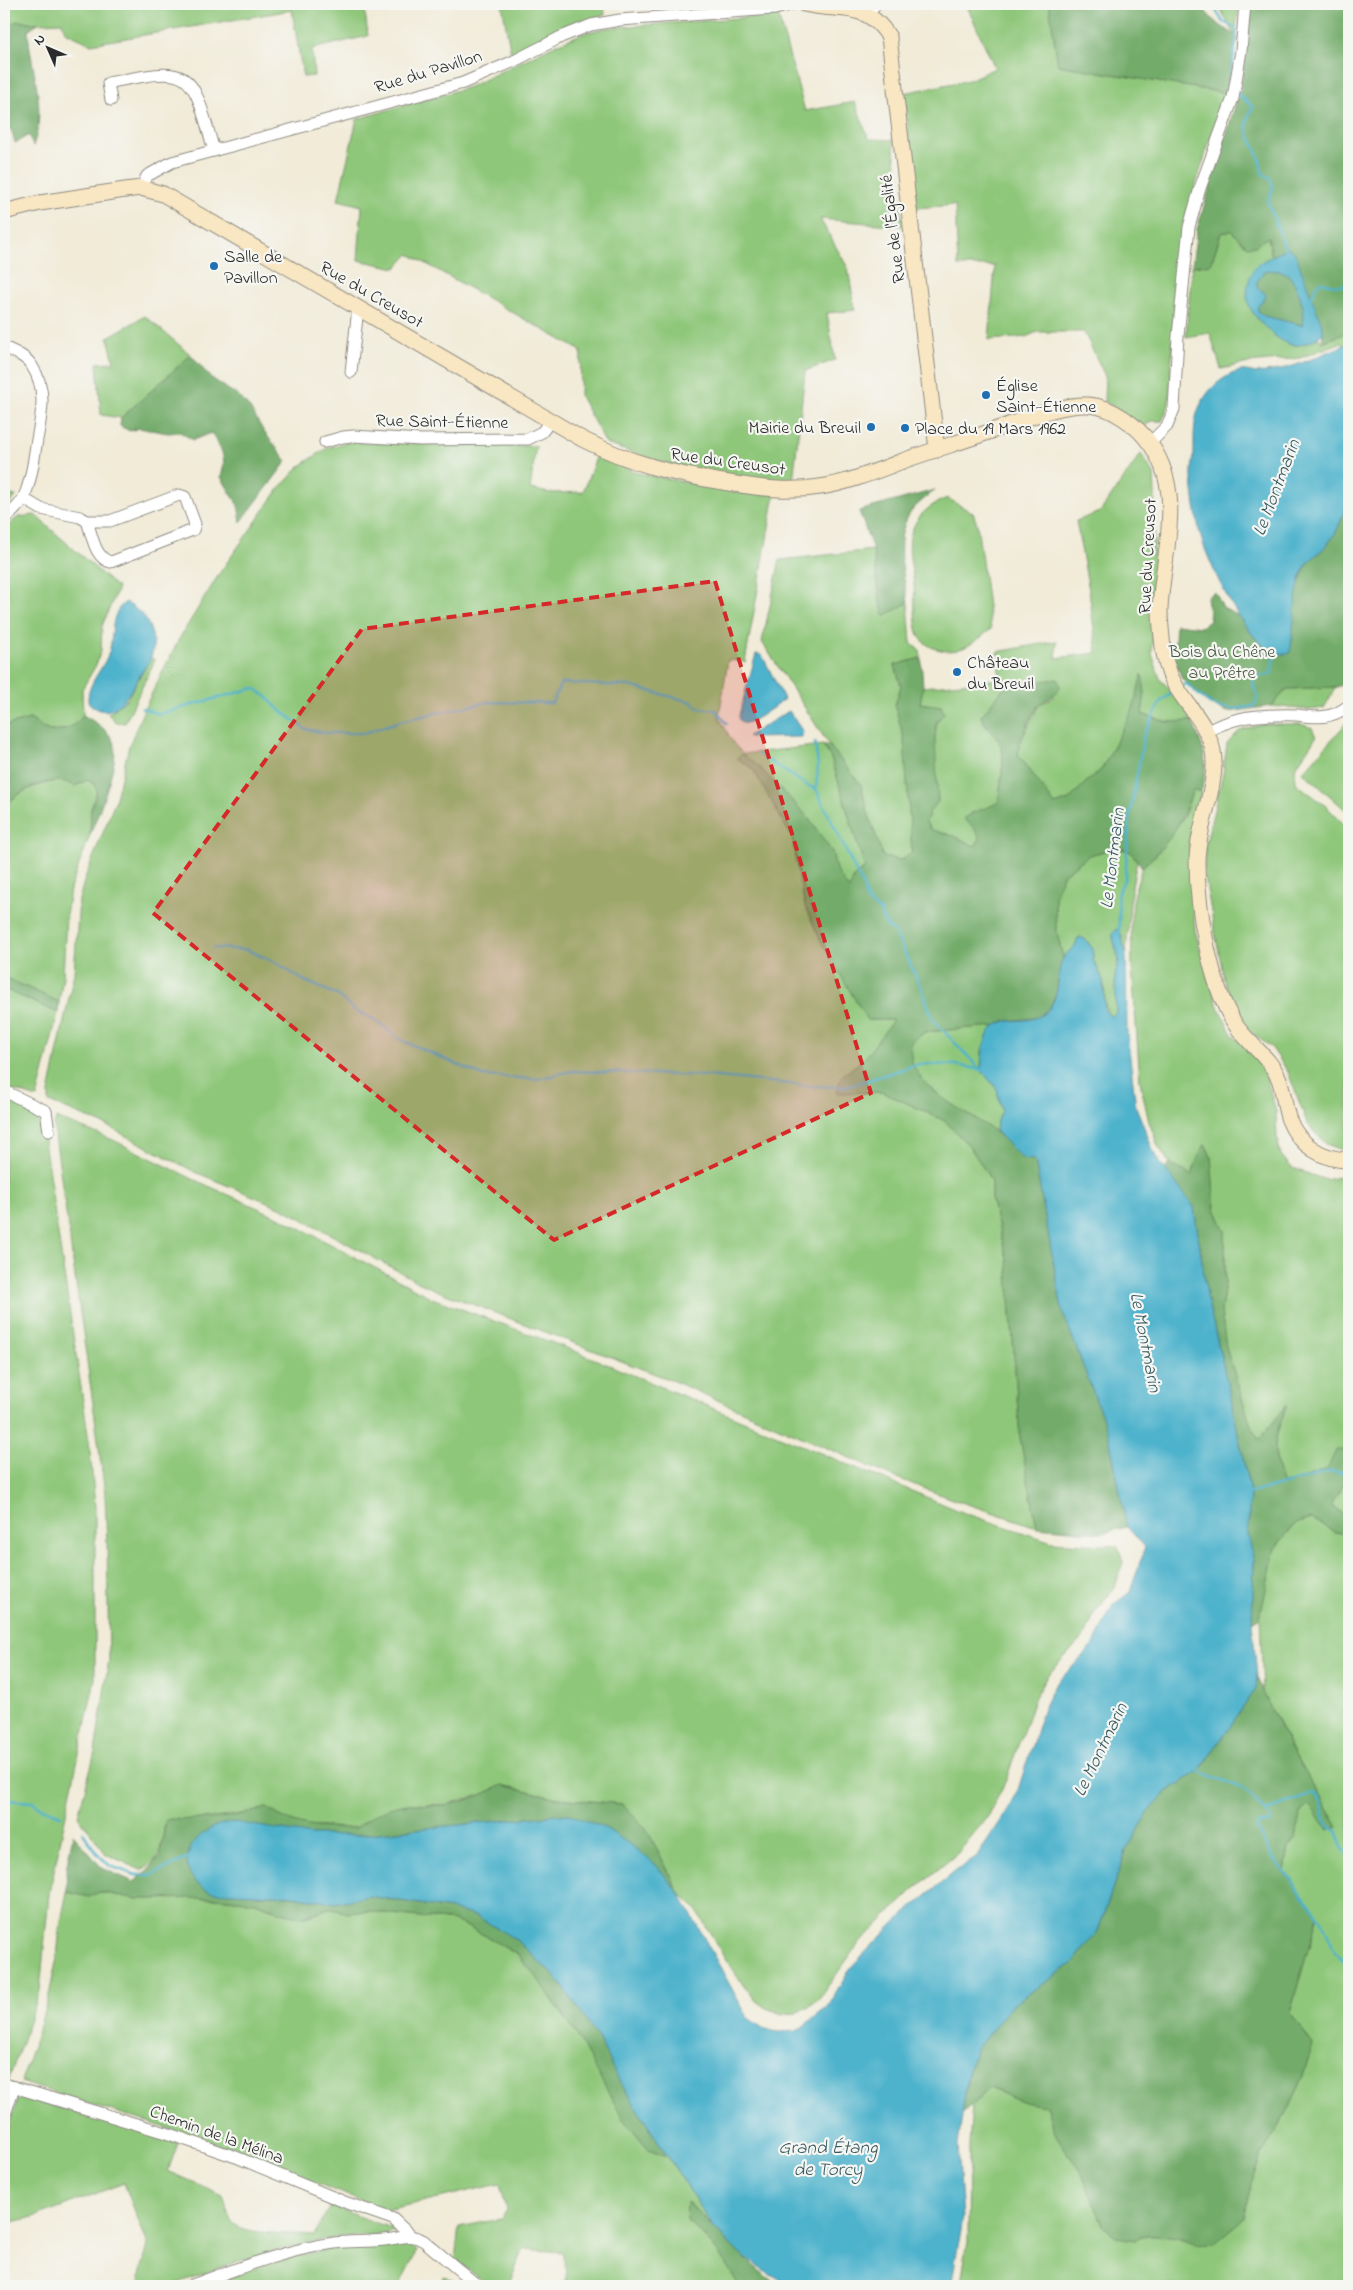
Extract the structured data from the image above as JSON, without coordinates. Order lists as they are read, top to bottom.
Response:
{
  "streets": {
    "street": [
      "Rue du Pavillon",
      "Rue de l'Égalité",
      "Rue du Creusot",
      "Rue Saint-Étienne",
      "Chemin de la Mélina"
    ]
  },
  "crossings": [
    ["Rue du Pavillon", "Rue du Creusot"],
    ["Rue de l'Égalité", "Rue du Creusot"],
    ["Rue du Creusot", "Rue Saint-Étienne"]
  ],
  "water": ["Le Montmarin", "Grand Étang de Torcy"],
  "parks": ["Bois du Chêne au Prêtre"],
  "places": [
    "Salle de Pavillon",
    "Église Saint-Étienne",
    "Mairie du Breuil",
    "Place du 19 Mars 1962",
    "Château du Breuil"
  ],
  "north": "top left"
}
